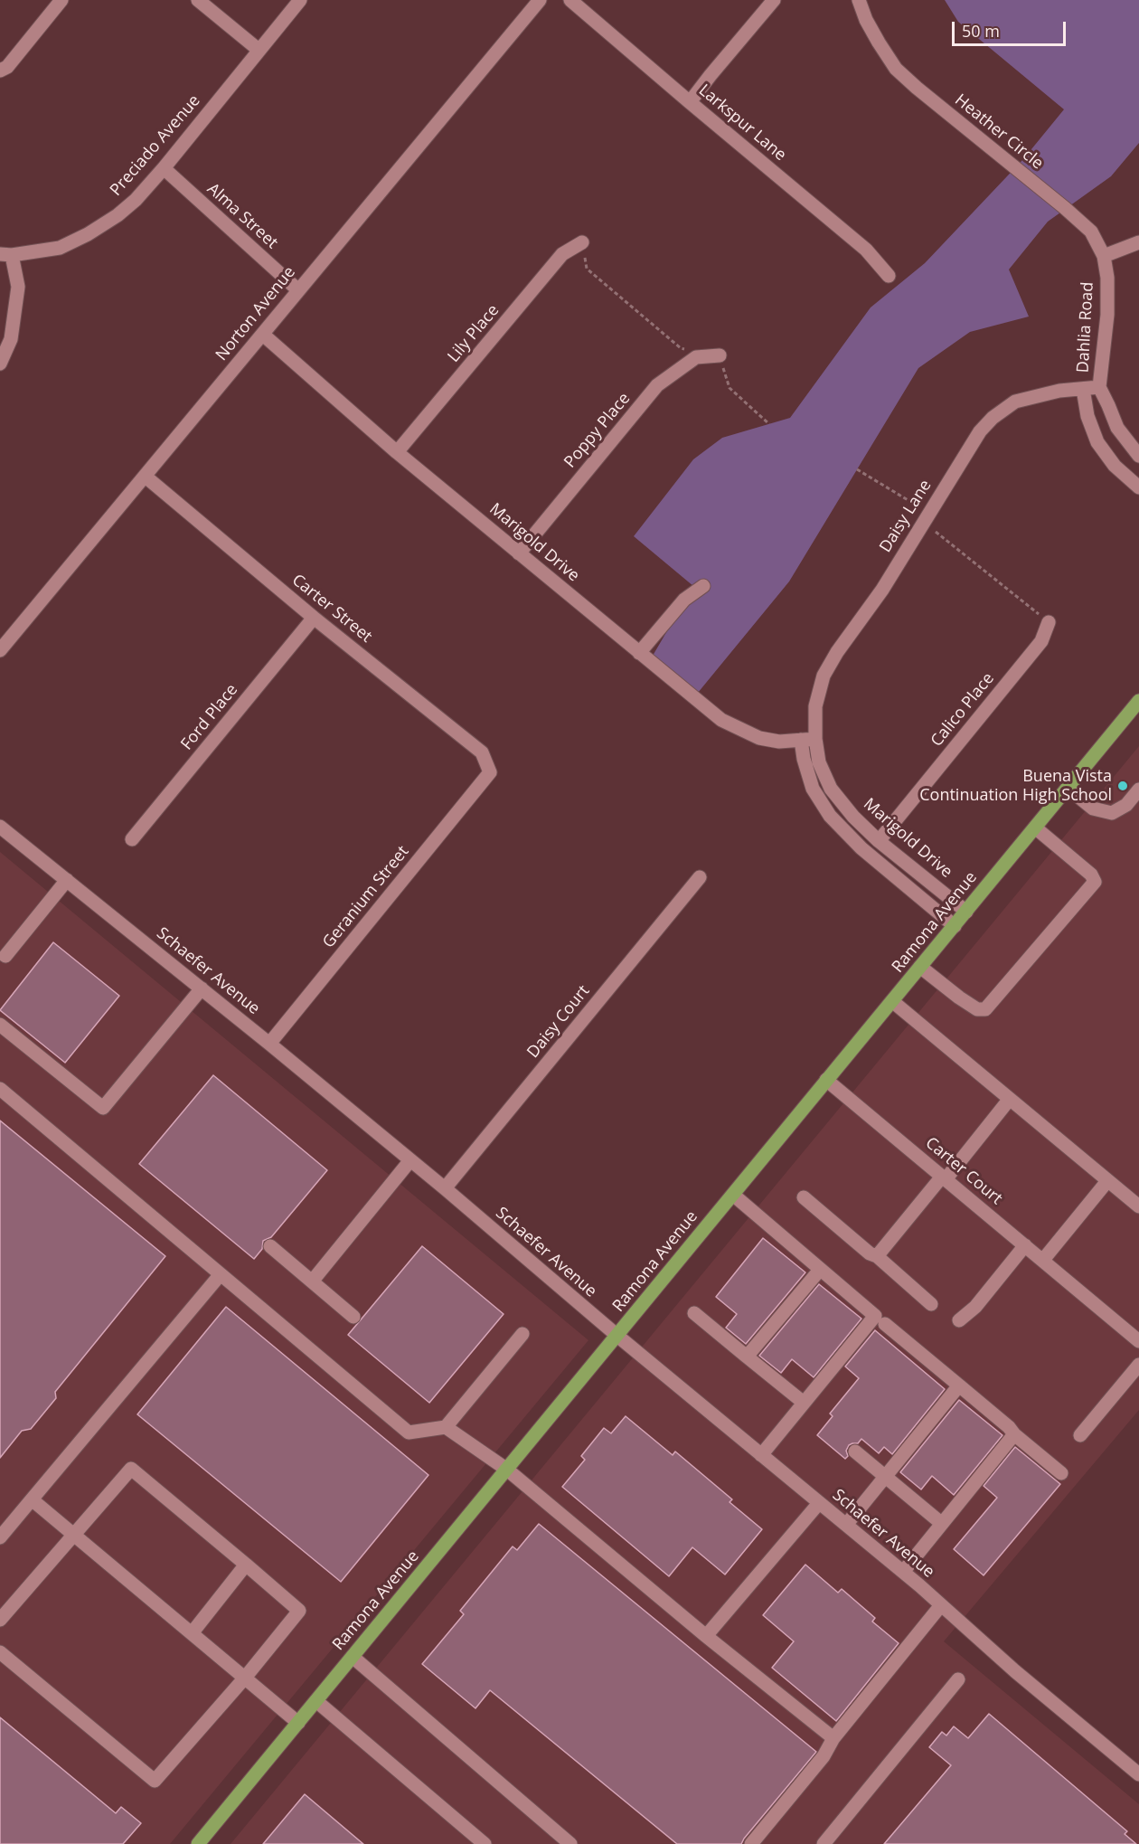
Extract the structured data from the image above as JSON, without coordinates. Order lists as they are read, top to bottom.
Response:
{
  "streets": {
    "main road": ["Ramona Avenue"],
    "street": [
      "Larkspur Lane",
      "Heather Circle",
      "Preciado Avenue",
      "Alma Street",
      "Norton Avenue",
      "Dahlia Road",
      "Lily Place",
      "Poppy Place",
      "Daisy Lane",
      "Marigold Drive",
      "Carter Street",
      "Calico Place",
      "Ford Place",
      "Geranium Street",
      "Schaefer Avenue",
      "Daisy Court",
      "Carter Court"
    ]
  },
  "crossings": [
    ["Heather Circle", "Dahlia Road"],
    ["Preciado Avenue", "Alma Street"],
    ["Alma Street", "Norton Avenue"],
    ["Norton Avenue", "Marigold Drive"],
    ["Norton Avenue", "Carter Street"],
    ["Dahlia Road", "Daisy Lane"],
    ["Lily Place", "Marigold Drive"],
    ["Poppy Place", "Marigold Drive"],
    ["Daisy Lane", "Marigold Drive"],
    ["Marigold Drive", "Calico Place"],
    ["Marigold Drive", "Ramona Avenue"],
    ["Carter Street", "Ford Place"],
    ["Carter Street", "Geranium Street"],
    ["Geranium Street", "Schaefer Avenue"],
    ["Ramona Avenue", "Schaefer Avenue"],
    ["Ramona Avenue", "Carter Court"],
    ["Schaefer Avenue", "Daisy Court"]
  ],
  "places": ["Buena Vista Continuation High School"],
  "scale_bar": "50 m"
}
